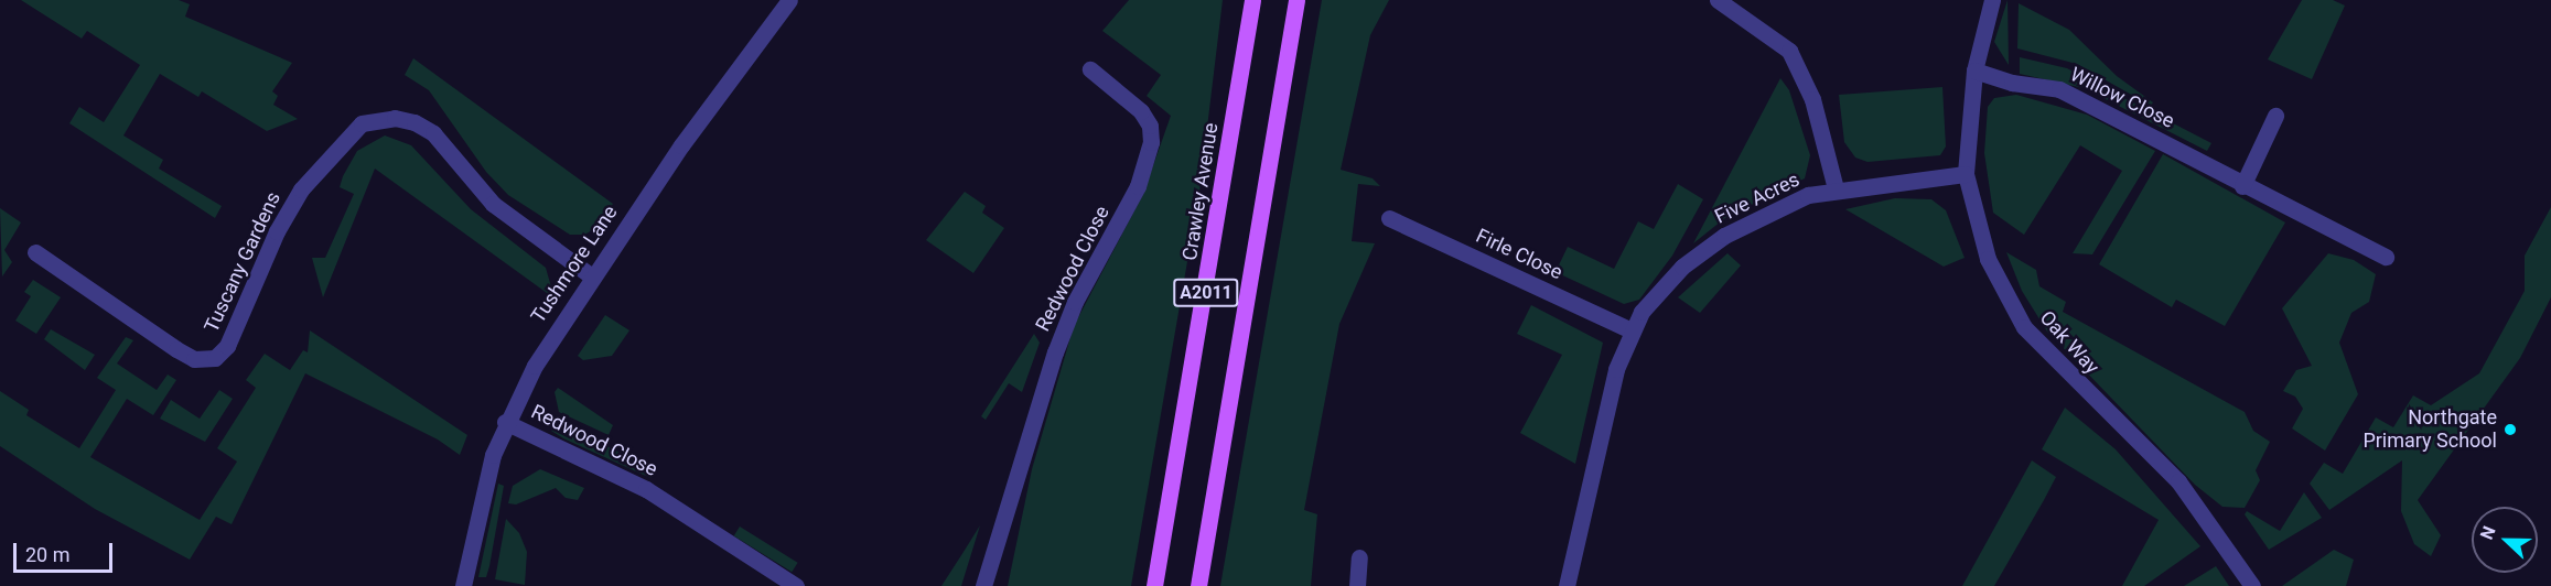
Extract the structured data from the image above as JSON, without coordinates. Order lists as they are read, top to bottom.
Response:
{
  "streets": {
    "main road": ["Crawley Avenue", "A2011"],
    "street": [
      "Willow Close",
      "Five Acres",
      "Firle Close",
      "Tuscany Gardens",
      "Tushmore Lane",
      "Redwood Close",
      "Oak Way"
    ]
  },
  "crossings": [
    ["Willow Close", "Oak Way"],
    ["Five Acres", "Firle Close"],
    ["Five Acres", "Oak Way"],
    ["Tuscany Gardens", "Tushmore Lane"],
    ["Tushmore Lane", "Redwood Close"]
  ],
  "places": ["Northgate Primary School"],
  "scale_bar": "20 m",
  "north": "left"
}
